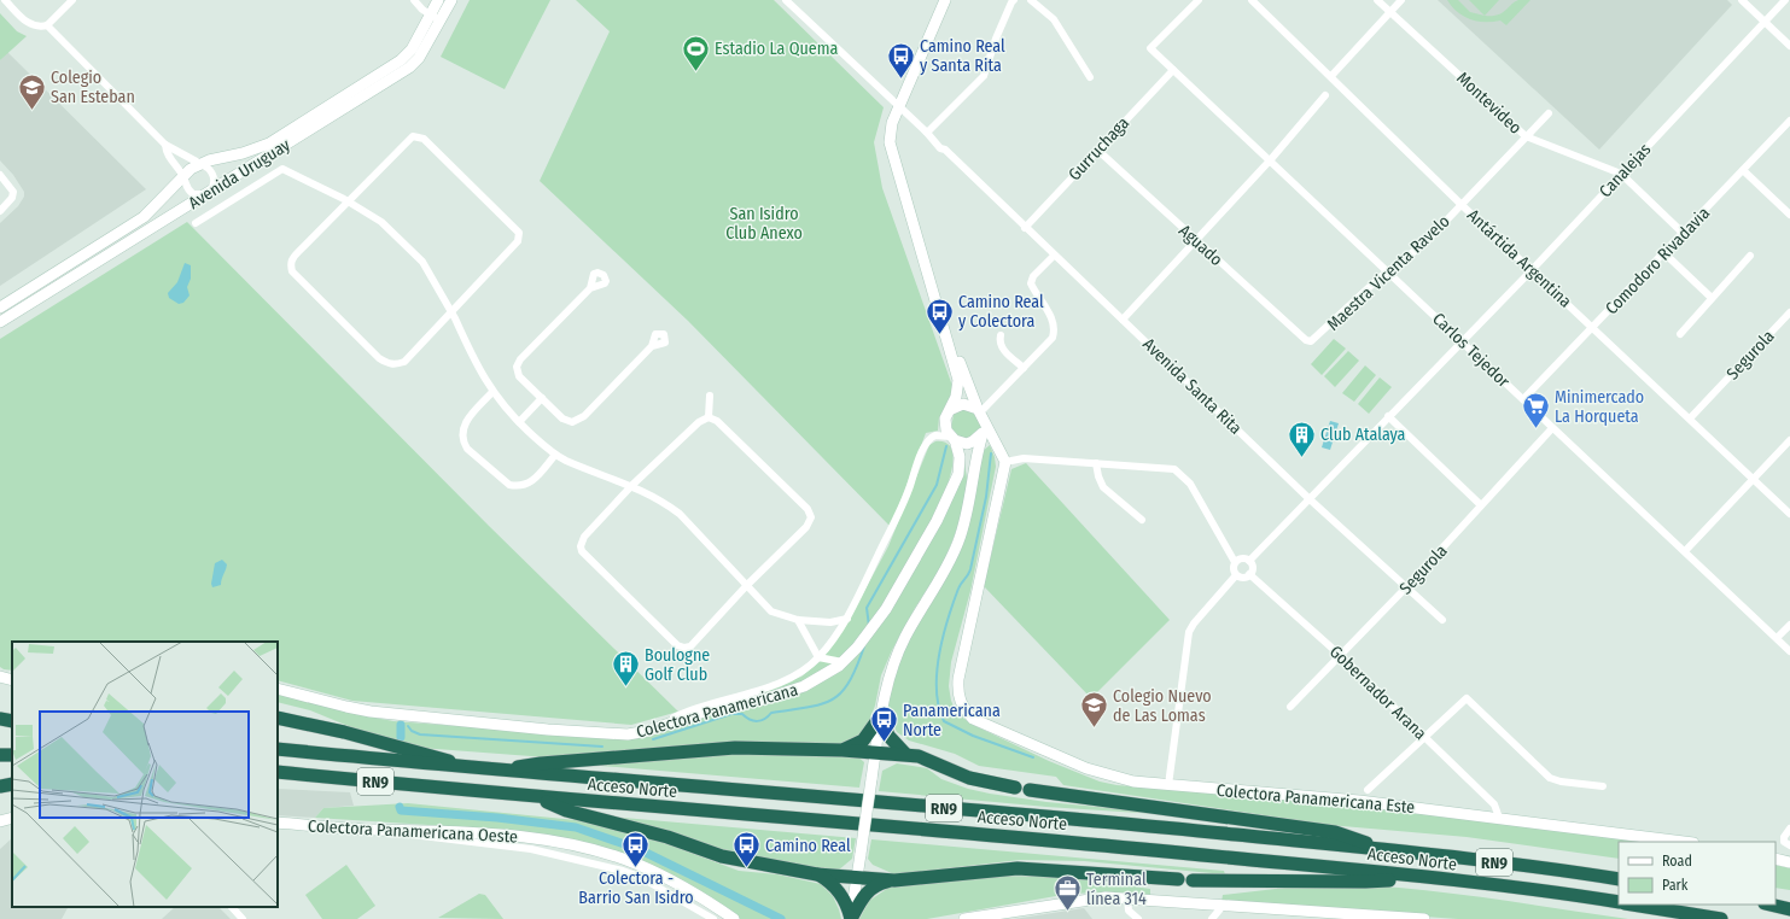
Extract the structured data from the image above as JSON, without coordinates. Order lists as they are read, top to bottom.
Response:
{
  "streets": {
    "highway": ["RN9", "Acceso Norte"],
    "street": [
      "Montevideo",
      "Gurruchaga",
      "Canalejas",
      "Avenida Uruguay",
      "Aguado",
      "Antártida Argentina",
      "Comodoro Rivadavia",
      "Maestra Vicenta Ravelo",
      "Carlos Tejedor",
      "Segurola",
      "Avenida Santa Rita",
      "Gobernador Arana",
      "Colectora Panamericana",
      "Colectora Panamericana Este",
      "Colectora Panamericana Oeste"
    ]
  },
  "crossings": [
    ["Montevideo", "Canalejas"],
    ["Montevideo", "Maestra Vicenta Ravelo"],
    ["Gurruchaga", "Aguado"],
    ["Gurruchaga", "Carlos Tejedor"],
    ["Gurruchaga", "Avenida Santa Rita"],
    ["Canalejas", "Antártida Argentina"],
    ["Canalejas", "Carlos Tejedor"],
    ["Aguado", "Maestra Vicenta Ravelo"],
    ["Antártida Argentina", "Comodoro Rivadavia"],
    ["Antártida Argentina", "Maestra Vicenta Ravelo"],
    ["Antártida Argentina", "Segurola"],
    ["Comodoro Rivadavia", "Carlos Tejedor"],
    ["Maestra Vicenta Ravelo", "Carlos Tejedor"],
    ["Carlos Tejedor", "Segurola"],
    ["Segurola", "Avenida Santa Rita"],
    ["Segurola", "Gobernador Arana"],
    ["Gobernador Arana", "Colectora Panamericana Este"]
  ],
  "parks": ["San Isidro Club Anexo"],
  "places": {
    "sports": ["Estadio La Quema"],
    "bus stop": [
      "Camino Real y Santa Rita",
      "Camino Real y Colectora",
      "Panamericana Norte",
      "Colectora - Barrio San Isidro",
      "Camino Real"
    ],
    "school or university": ["Colegio San Esteban", "Colegio Nuevo de Las Lomas"],
    "supermarket": ["Minimercado La Horqueta"],
    "building": ["Club Atalaya", "Boulogne Golf Club"],
    "office": ["Terminal línea 314"]
  },
  "legend": ["Road", "Park"]
}
